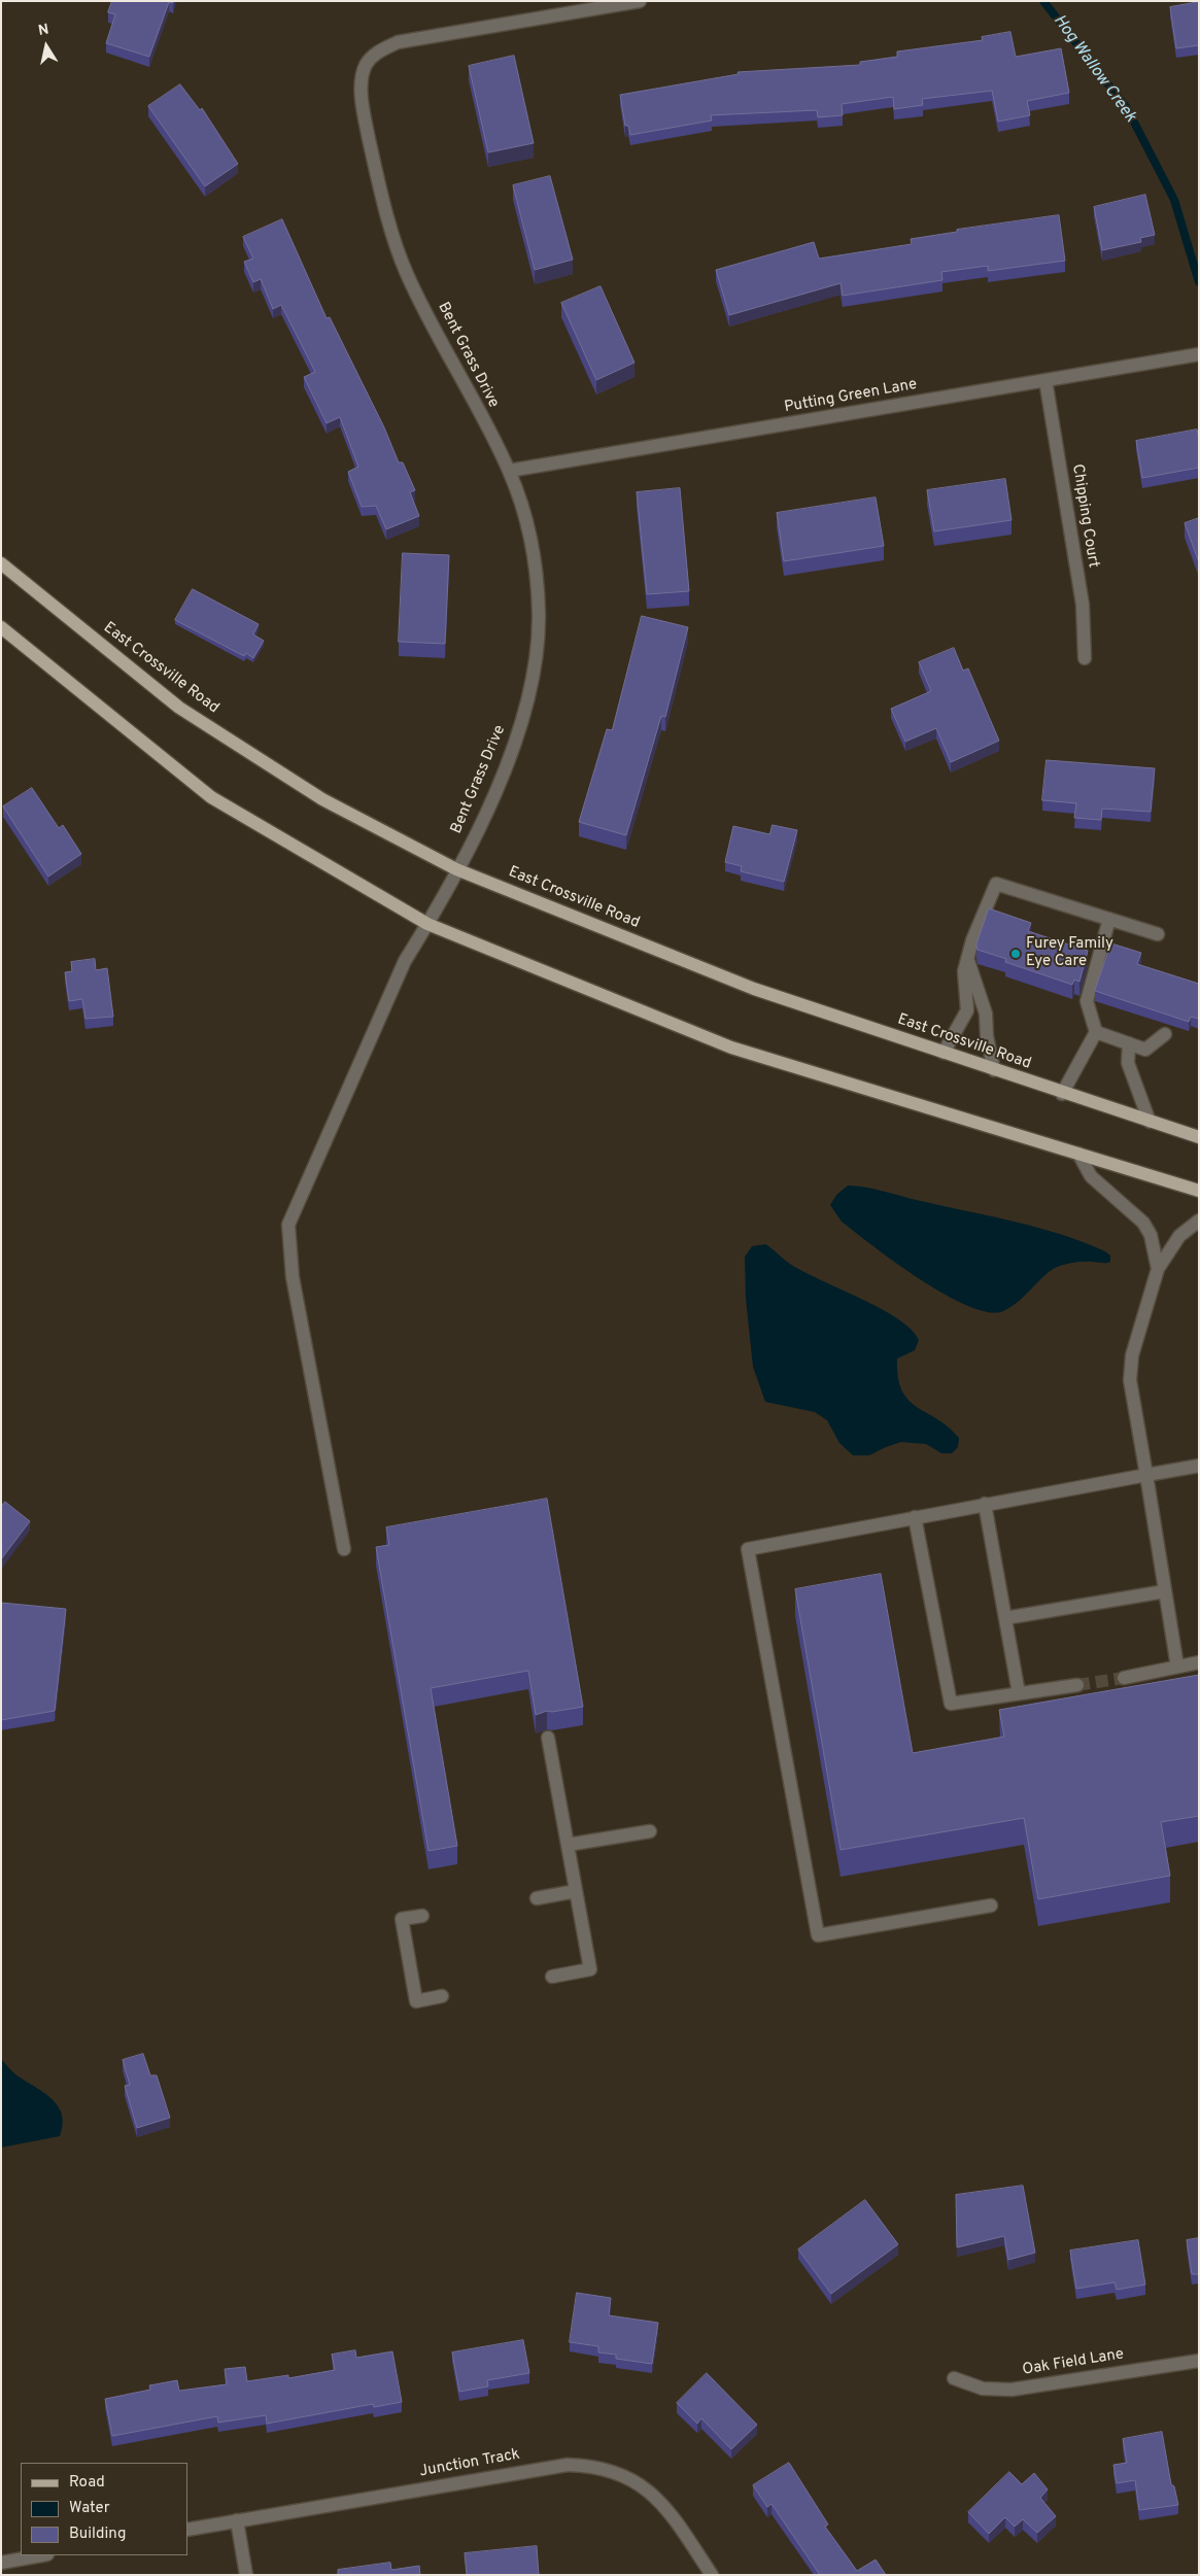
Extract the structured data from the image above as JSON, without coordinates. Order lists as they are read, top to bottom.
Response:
{
  "streets": {
    "main road": ["East Crossville Road"],
    "street": [
      "Bent Grass Drive",
      "Putting Green Lane",
      "Chipping Court",
      "Oak Field Lane",
      "Junction Track"
    ]
  },
  "crossings": [
    ["Bent Grass Drive", "Putting Green Lane"],
    ["Bent Grass Drive", "East Crossville Road"],
    ["Putting Green Lane", "Chipping Court"]
  ],
  "water": ["Hog Wallow Creek"],
  "places": ["Furey Family Eye Care"],
  "legend": ["Road", "Water", "Building"],
  "north": "top"
}
